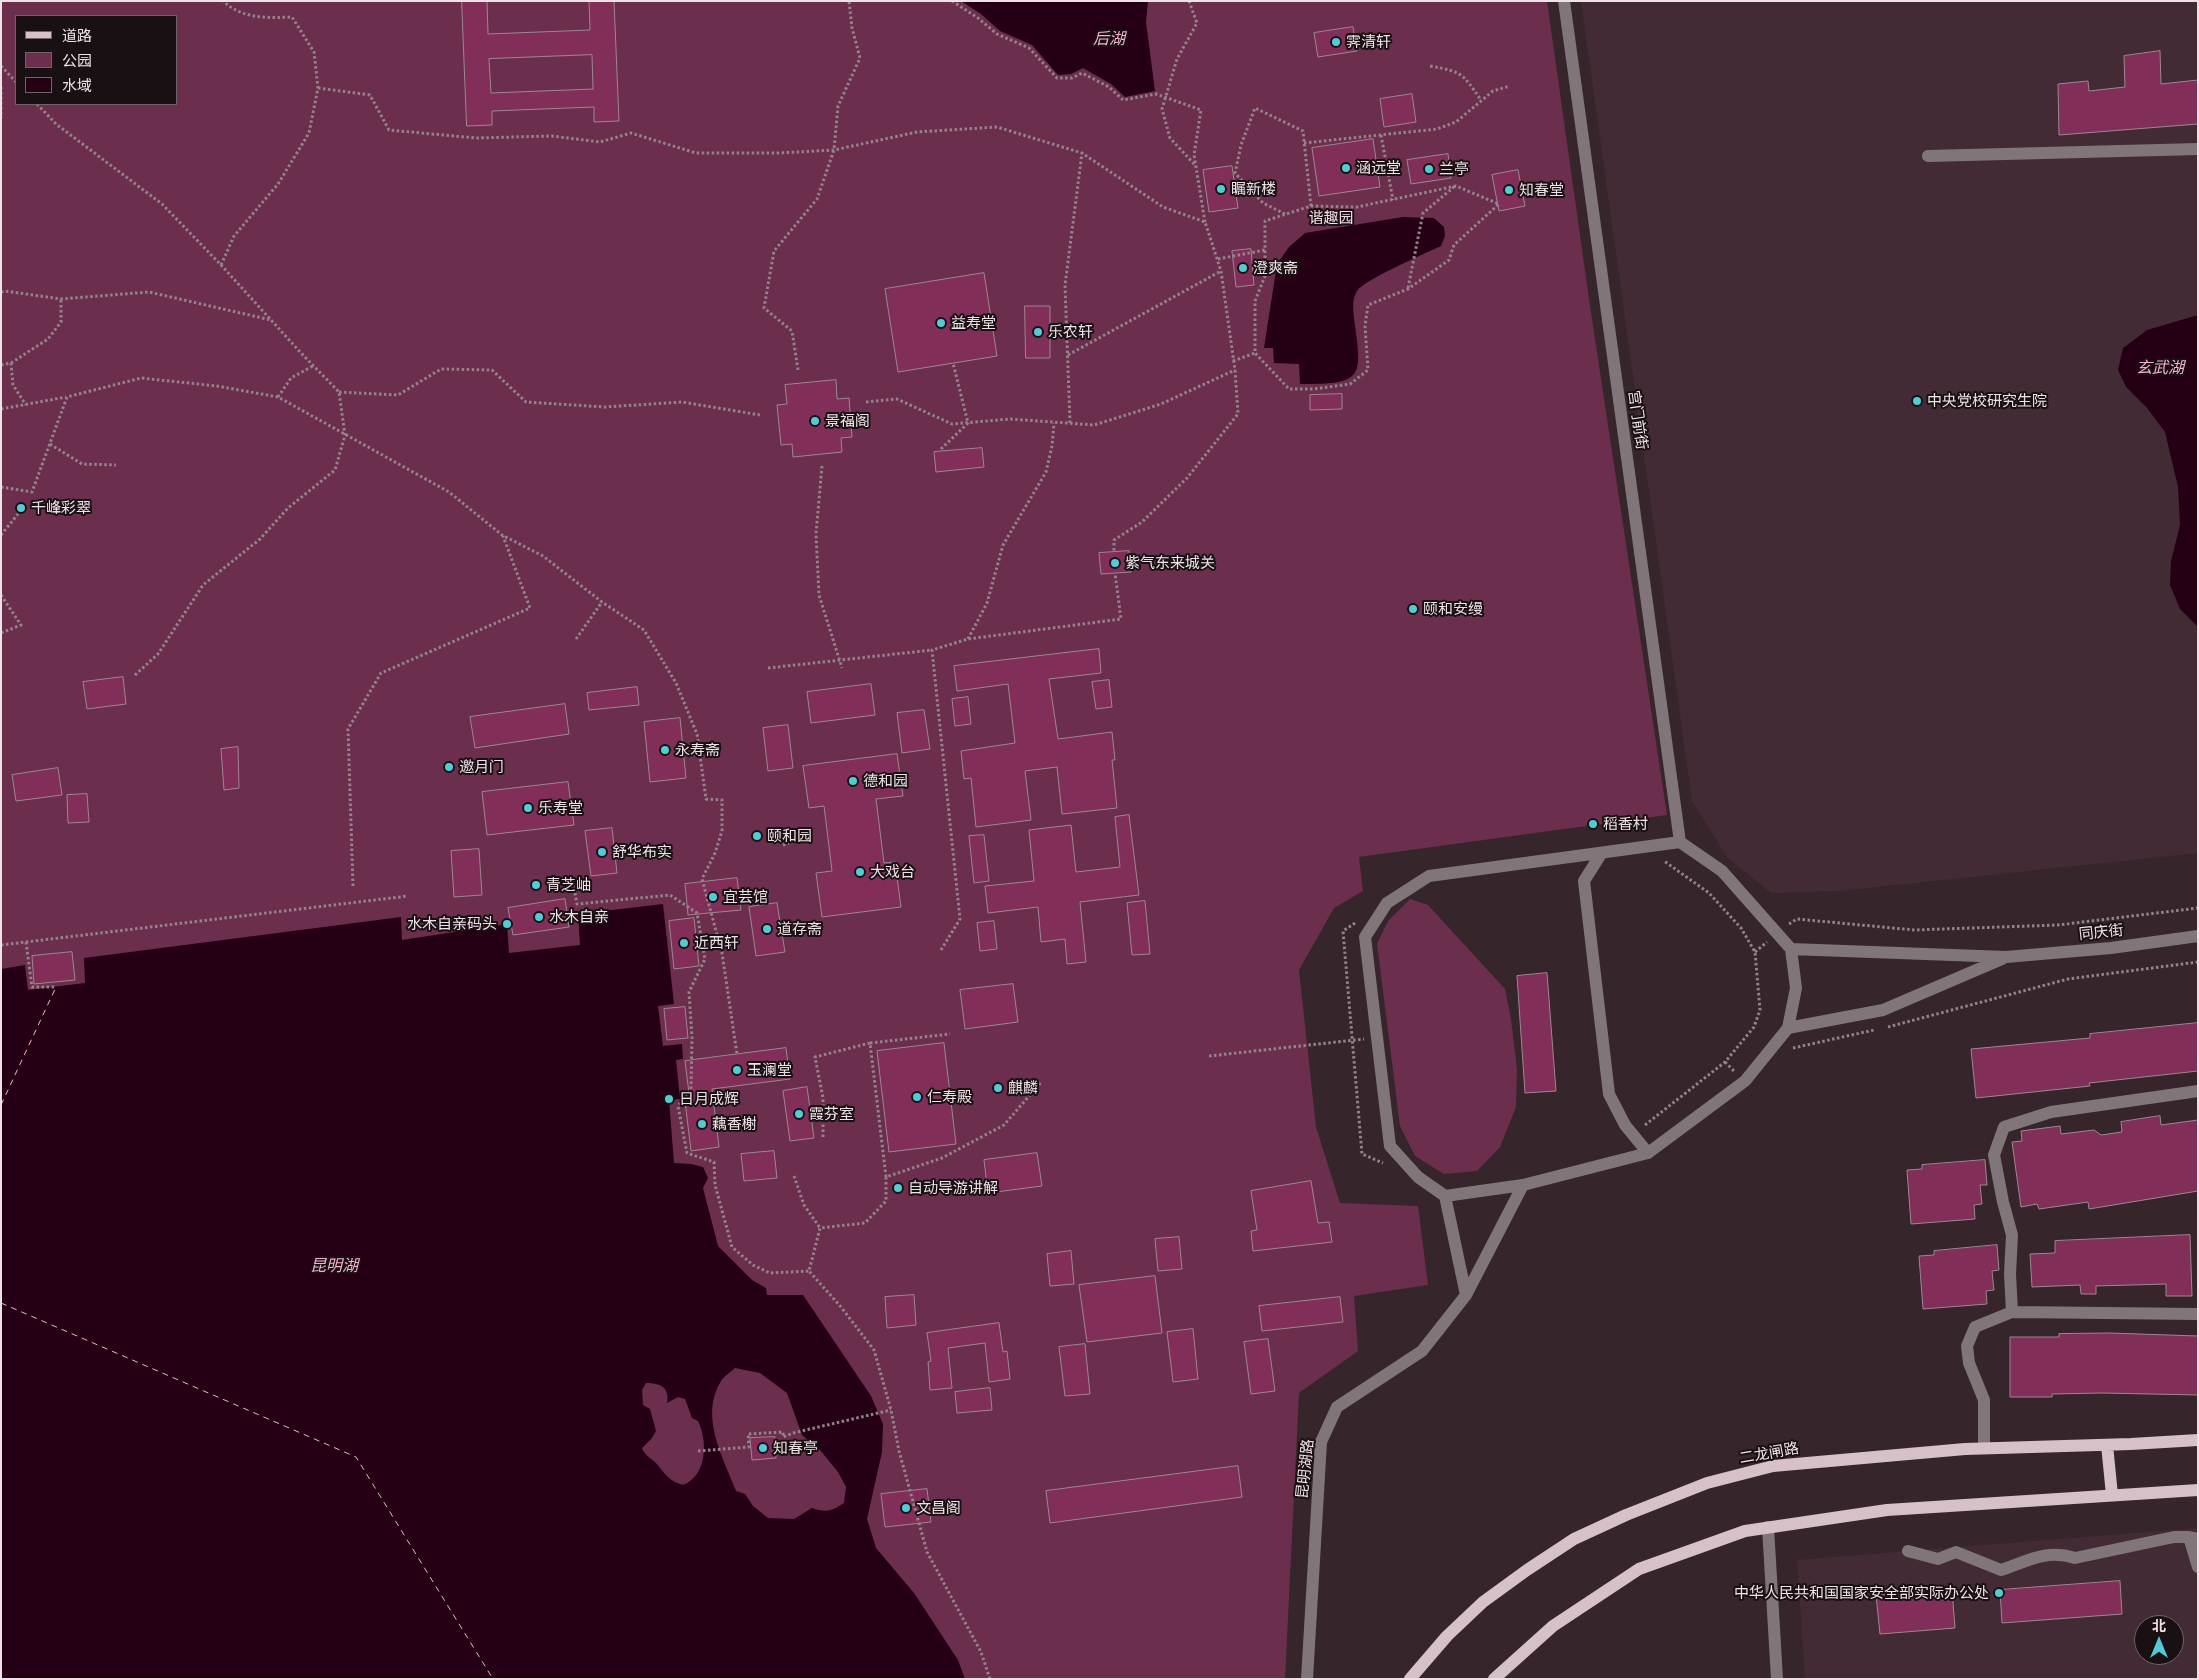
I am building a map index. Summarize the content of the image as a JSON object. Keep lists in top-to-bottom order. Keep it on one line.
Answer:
{"streets":{"main road":["二龙闸路"],"street":["宫门前街","同庆街","昆明湖路"]},"water":["后湖","玄武湖","昆明湖"],"parks":["谐趣园"],"places":["霁清轩","涵远堂","兰亭","瞩新楼","知春堂","澄爽斋","益寿堂","乐农轩","中央党校研究生院","景福阁","千峰彩翠","紫气东来城关","颐和安缦","永寿斋","邀月门","德和园","乐寿堂","稻香村","颐和园","舒华布实","大戏台","青芝岫","宜芸馆","水木自亲","水木自亲码头","道存斋","近西轩","玉澜堂","麒麟","仁寿殿","日月成辉","霞芬室","藕香榭","自动导游讲解","知春亭","文昌阁","中华人民共和国国家安全部实际办公处"],"legend":["道路","公园","水域"],"north":"top"}
